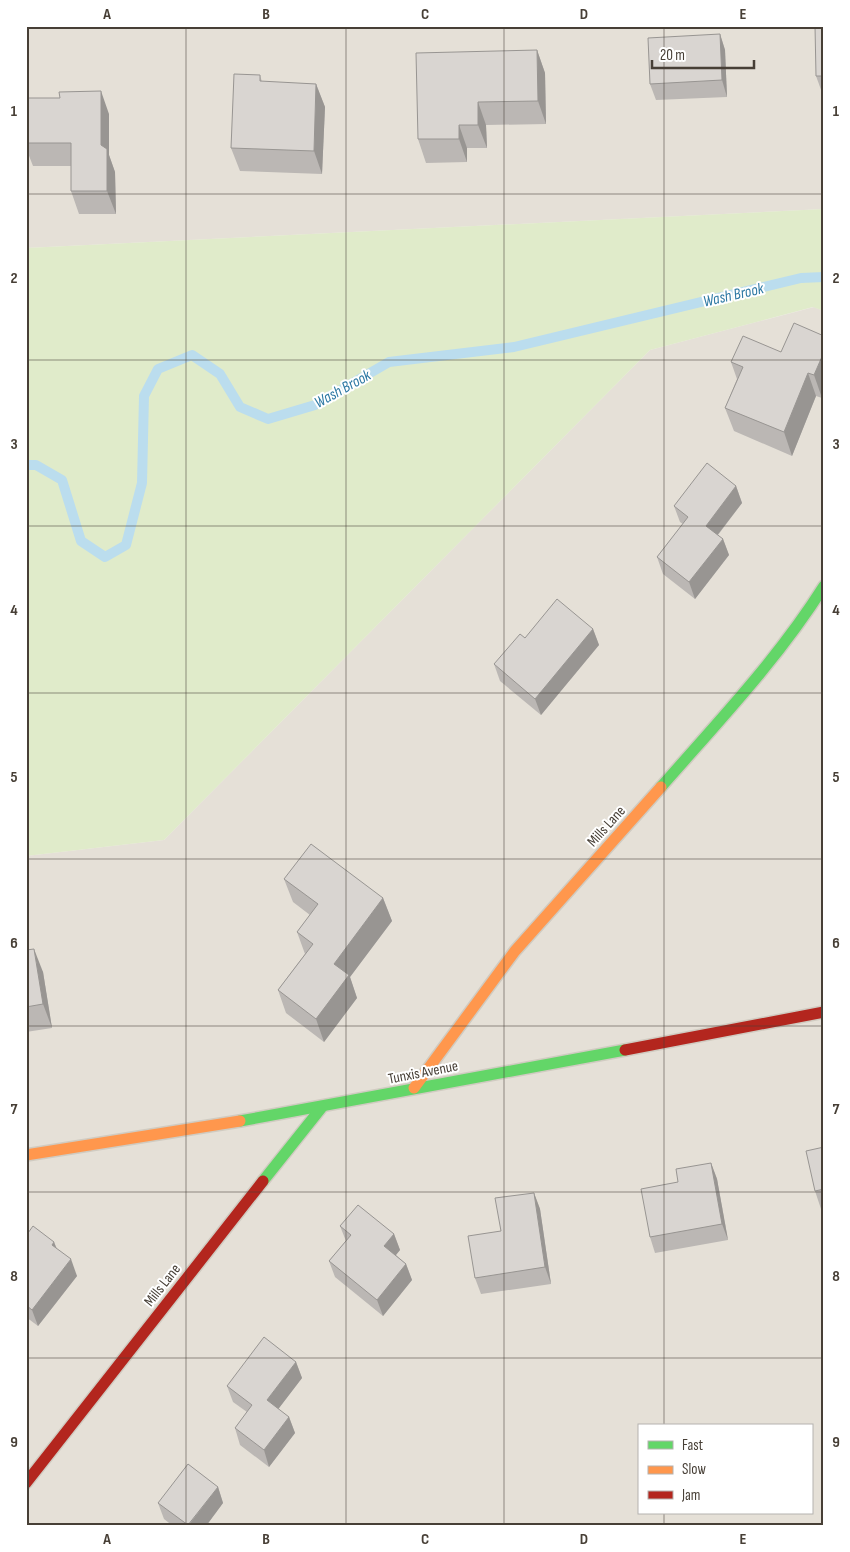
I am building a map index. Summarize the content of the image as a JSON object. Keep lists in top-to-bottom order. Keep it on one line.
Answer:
{"streets":{"street":["Mills Lane","Tunxis Avenue"]},"crossings":[["Mills Lane","Tunxis Avenue"]],"water":["Wash Brook"],"legend":["Fast","Slow","Jam"],"scale_bar":"20 m","grid":{"columns":["A","B","C","D","E"],"rows":["1","2","3","4","5","6","7","8","9"]}}
